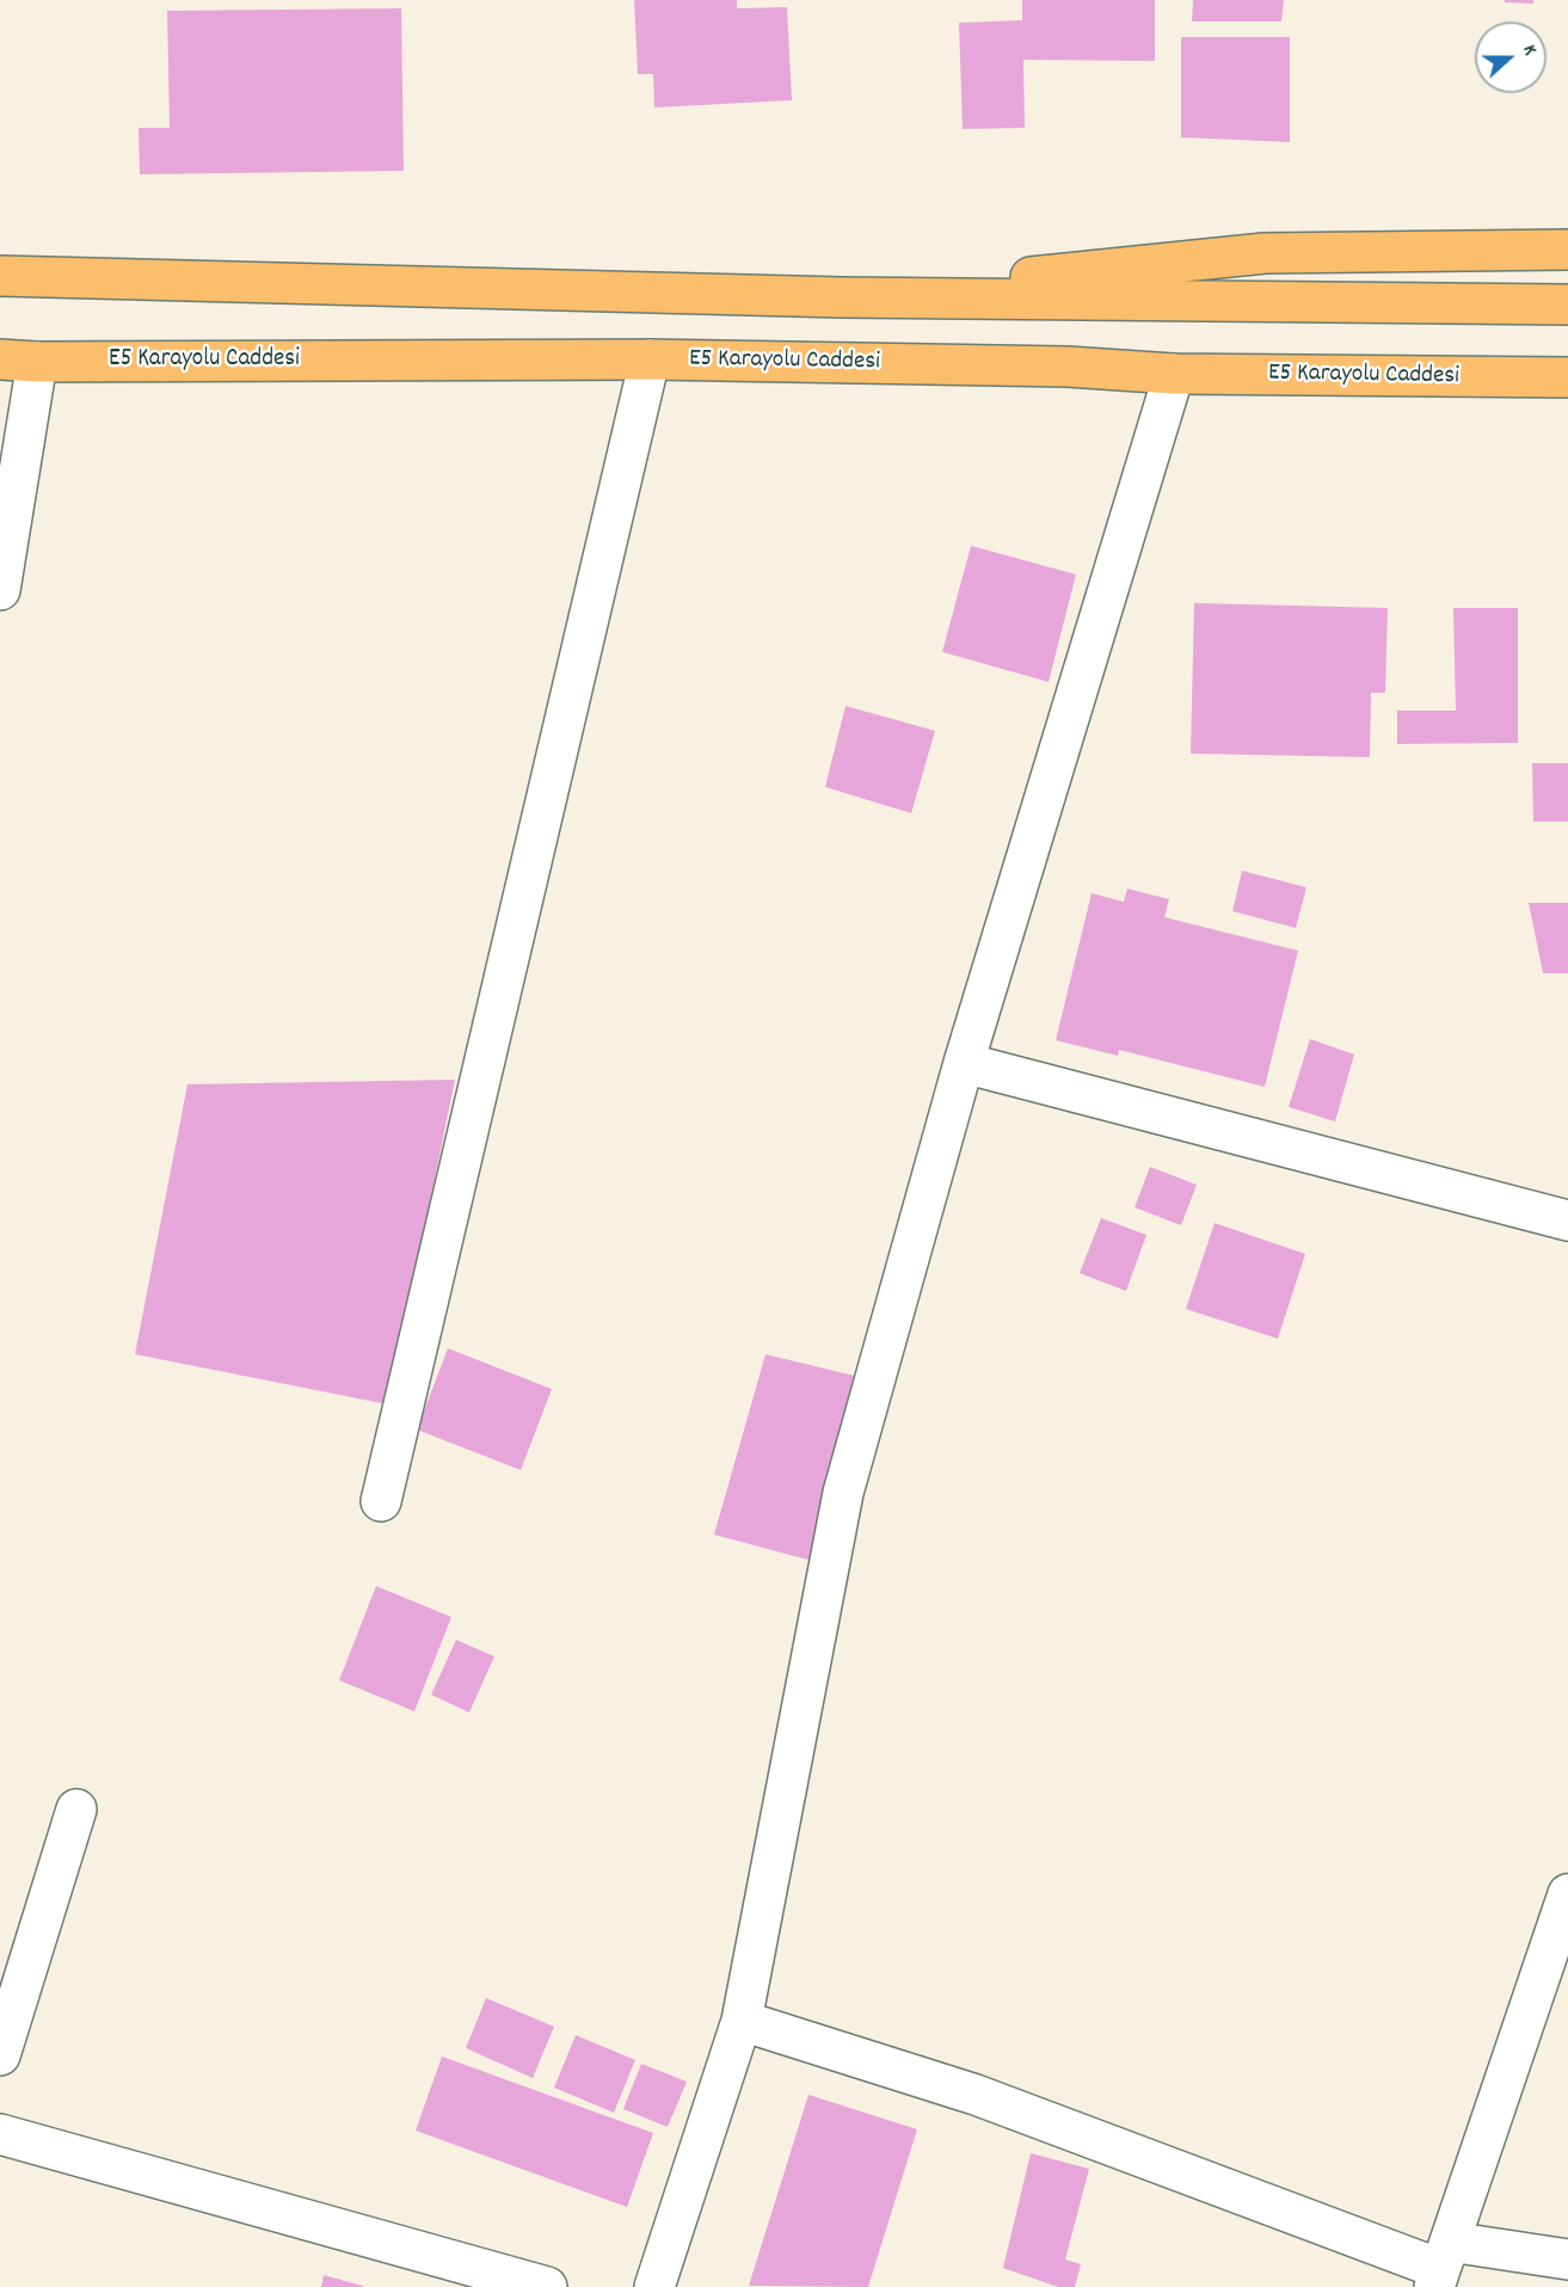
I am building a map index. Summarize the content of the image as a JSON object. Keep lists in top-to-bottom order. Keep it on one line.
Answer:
{"streets":{"highway":["E5 Karayolu Caddesi"]},"north":"right"}
